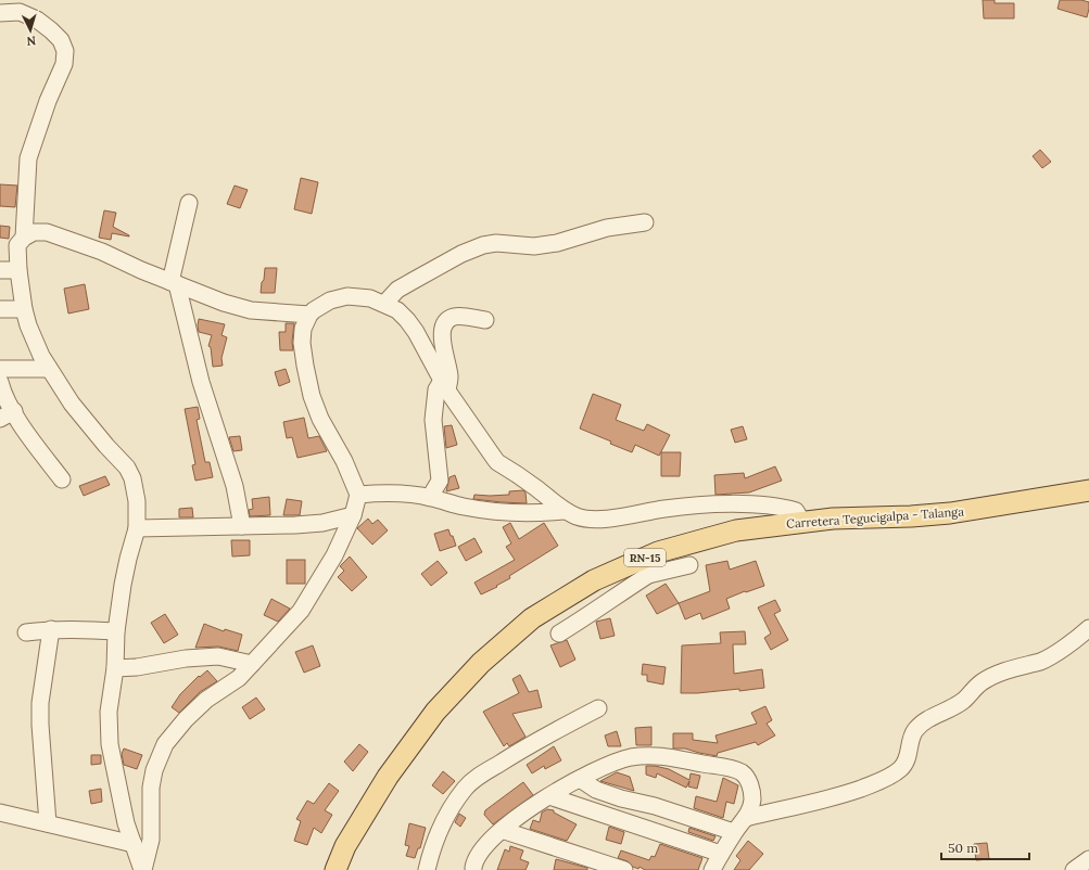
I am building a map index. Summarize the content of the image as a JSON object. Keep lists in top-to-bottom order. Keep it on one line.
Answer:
{"streets":{"main road":["Carretera Tegucigalpa - Talanga","RN-15"]},"scale_bar":"50 m","north":"bottom"}
